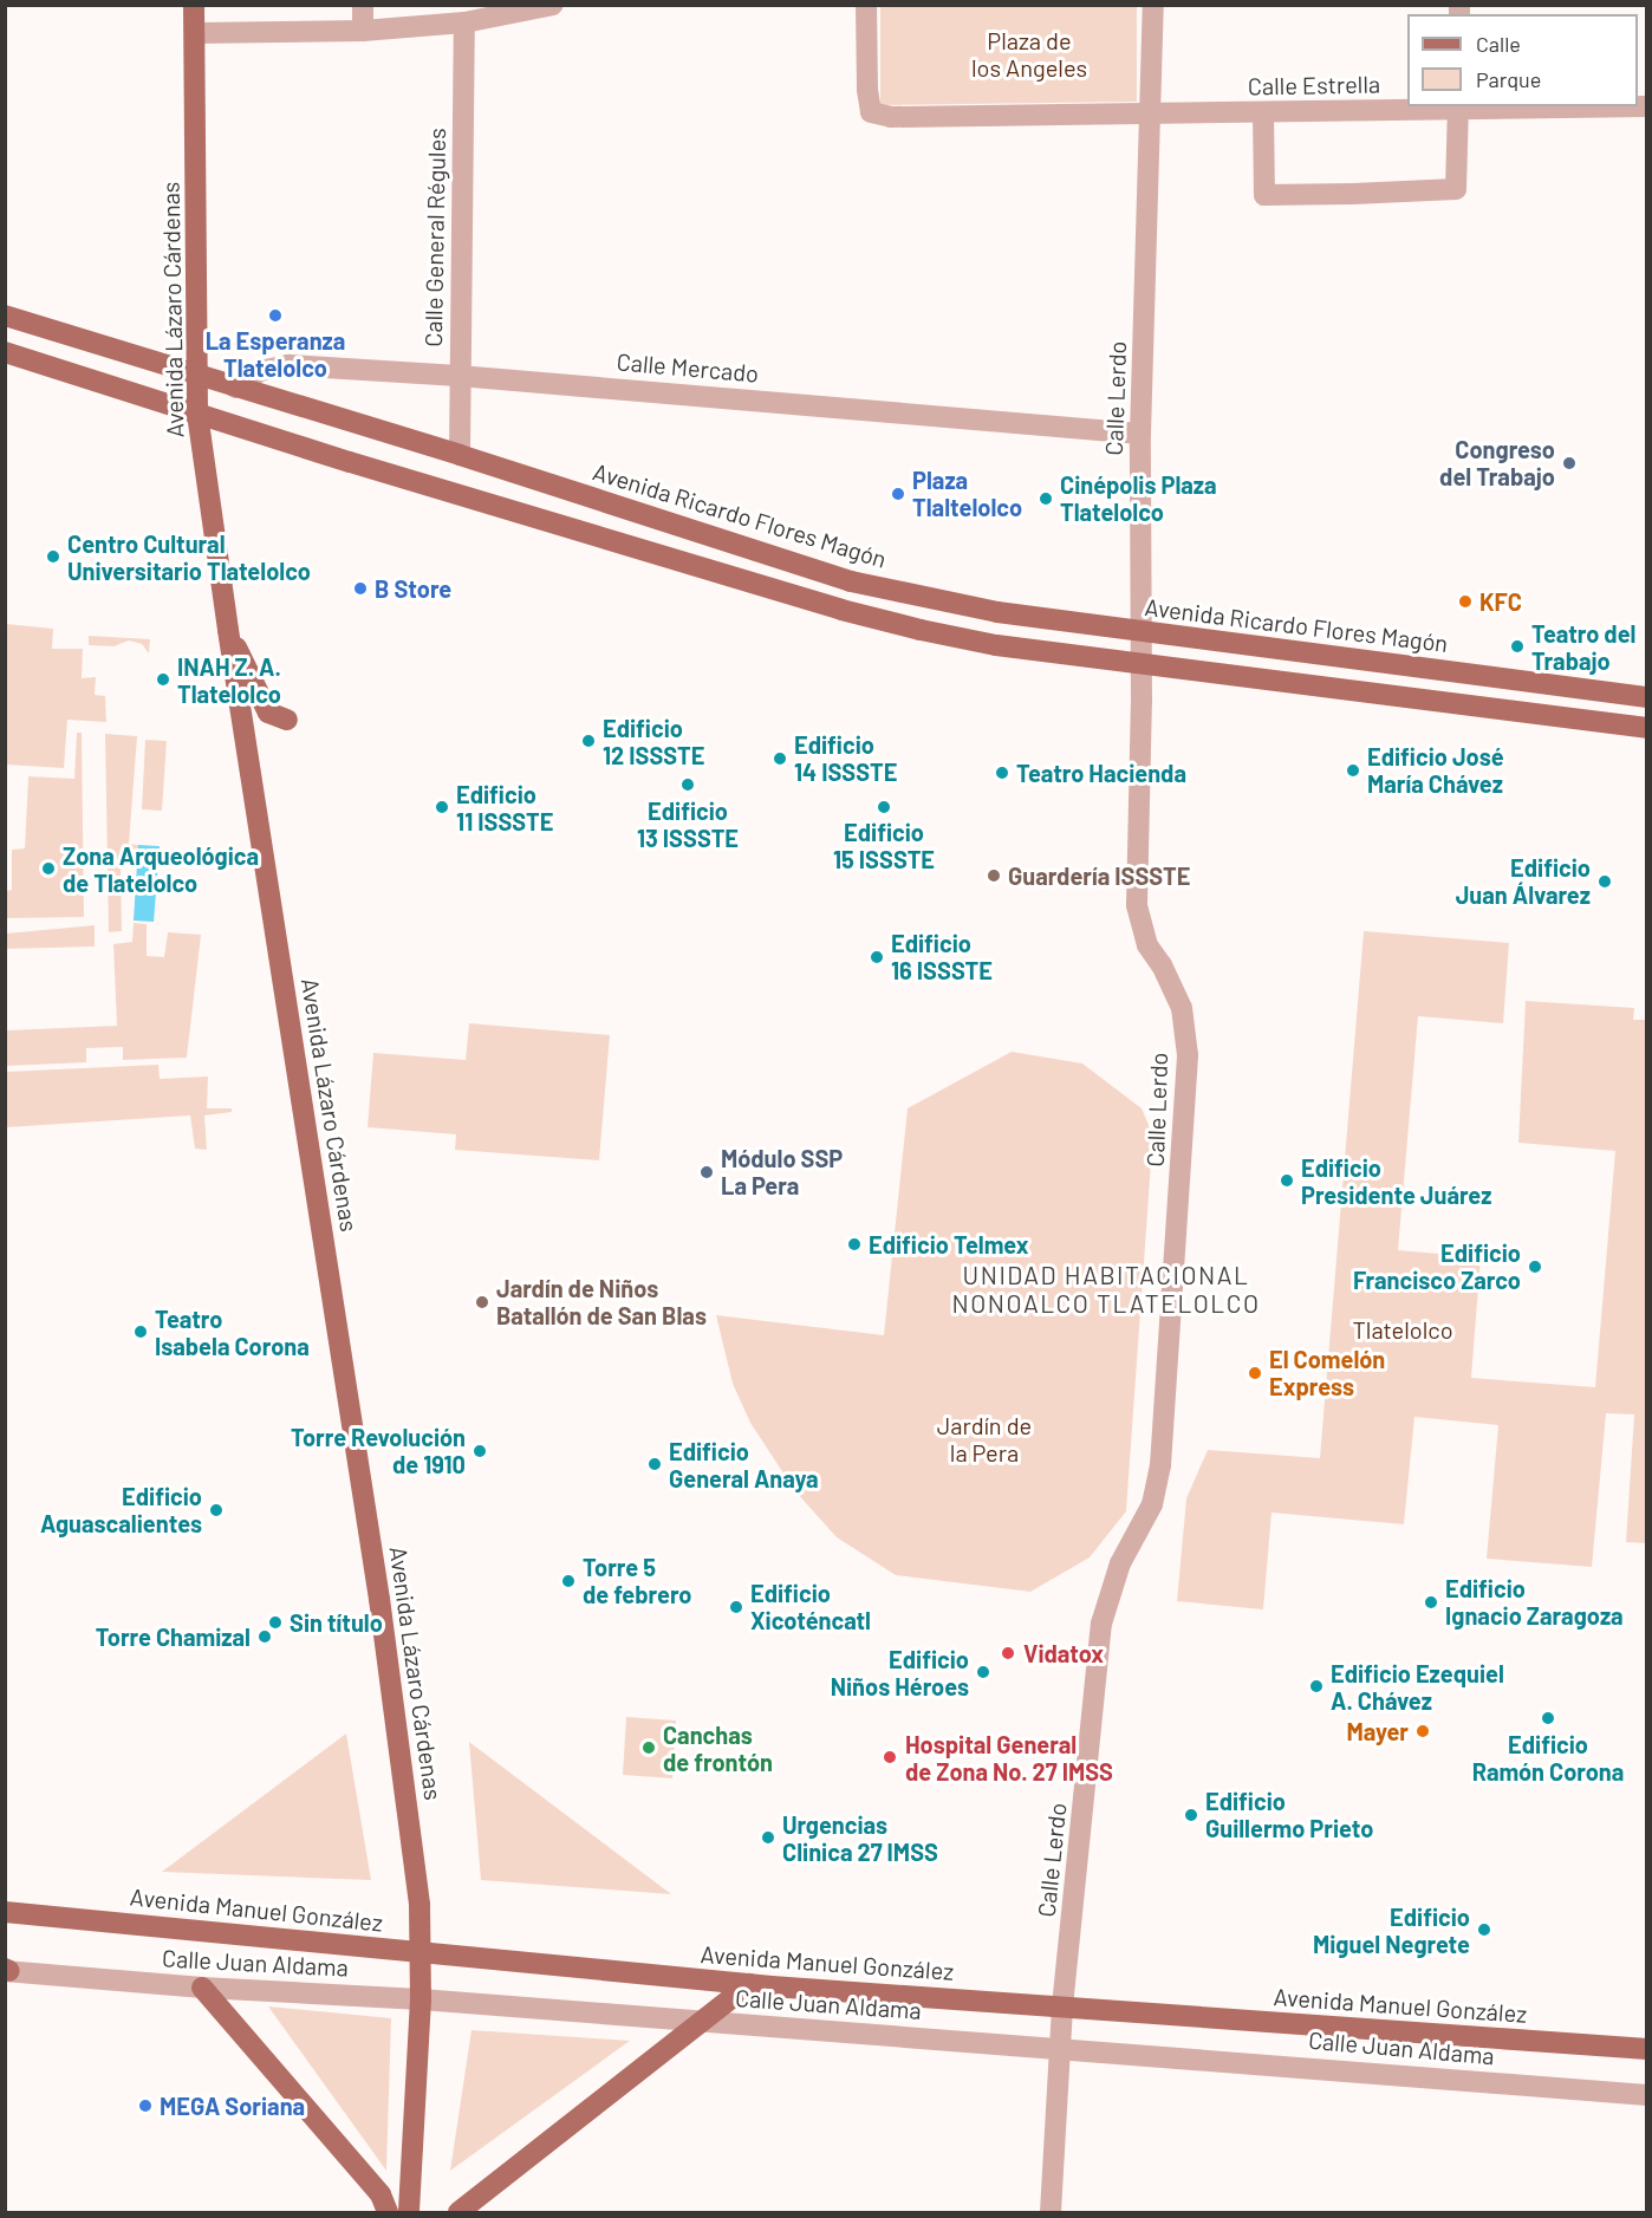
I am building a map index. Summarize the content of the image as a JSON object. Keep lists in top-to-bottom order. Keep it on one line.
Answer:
{"streets":{"main road":["Avenida Lázaro Cárdenas","Avenida Ricardo Flores Magón","Avenida Manuel González"],"street":["Calle Estrella","Calle General Régules","Calle Mercado","Calle Lerdo","Calle Juan Aldama"]},"crossings":[["Calle Estrella","Calle Lerdo"],["Calle General Régules","Calle Mercado"],["Calle General Régules","Avenida Ricardo Flores Magón"],["Avenida Lázaro Cárdenas","Avenida Ricardo Flores Magón"],["Avenida Lázaro Cárdenas","Avenida Manuel González"],["Avenida Lázaro Cárdenas","Calle Juan Aldama"],["Calle Mercado","Calle Lerdo"],["Calle Mercado","Avenida Ricardo Flores Magón"],["Calle Lerdo","Avenida Ricardo Flores Magón"],["Calle Lerdo","Avenida Manuel González"],["Calle Lerdo","Calle Juan Aldama"]],"districts":["UNIDAD HABITACIONAL NONOALCO TLATELOLCO"],"parks":["Plaza de los Angeles","Tlatelolco","Jardín de la Pera"],"places":["La Esperanza Tlatelolco","Congreso del Trabajo","Plaza Tlaltelolco","Cinépolis Plaza Tlatelolco","Centro Cultural Universitario Tlatelolco","B Store","KFC","Teatro del Trabajo","INAH Z. A. Tlatelolco","Edificio 12 ISSSTE","Edificio 14 ISSSTE","Edificio José María Chávez","Teatro Hacienda","Edificio 13 ISSSTE","Edificio 11 ISSSTE","Edificio 15 ISSSTE","Zona Arqueológica de Tlatelolco","Guardería ISSSTE","Edificio Juan Álvarez","Edificio 16 ISSSTE","Módulo SSP La Pera","Edificio Presidente Juárez","Edificio Telmex","Edificio Francisco Zarco","Jardín de Niños Batallón de San Blas","Teatro Isabela Corona","El Comelón Express","Torre Revolución de 1910","Edificio General Anaya","Edificio Aguascalientes","Torre 5 de febrero","Edificio Ignacio Zaragoza","Edificio Xicoténcatl","Sin título","Torre Chamizal","Vidatox","Edificio Niños Héroes","Edificio Ezequiel A. Chávez","Edificio Ramón Corona","Mayer","Canchas de frontón","Hospital General de Zona No. 27 IMSS","Edificio Guillermo Prieto","Urgencias Clinica 27 IMSS","Edificio Miguel Negrete","MEGA Soriana"],"legend":["Calle","Parque"]}
